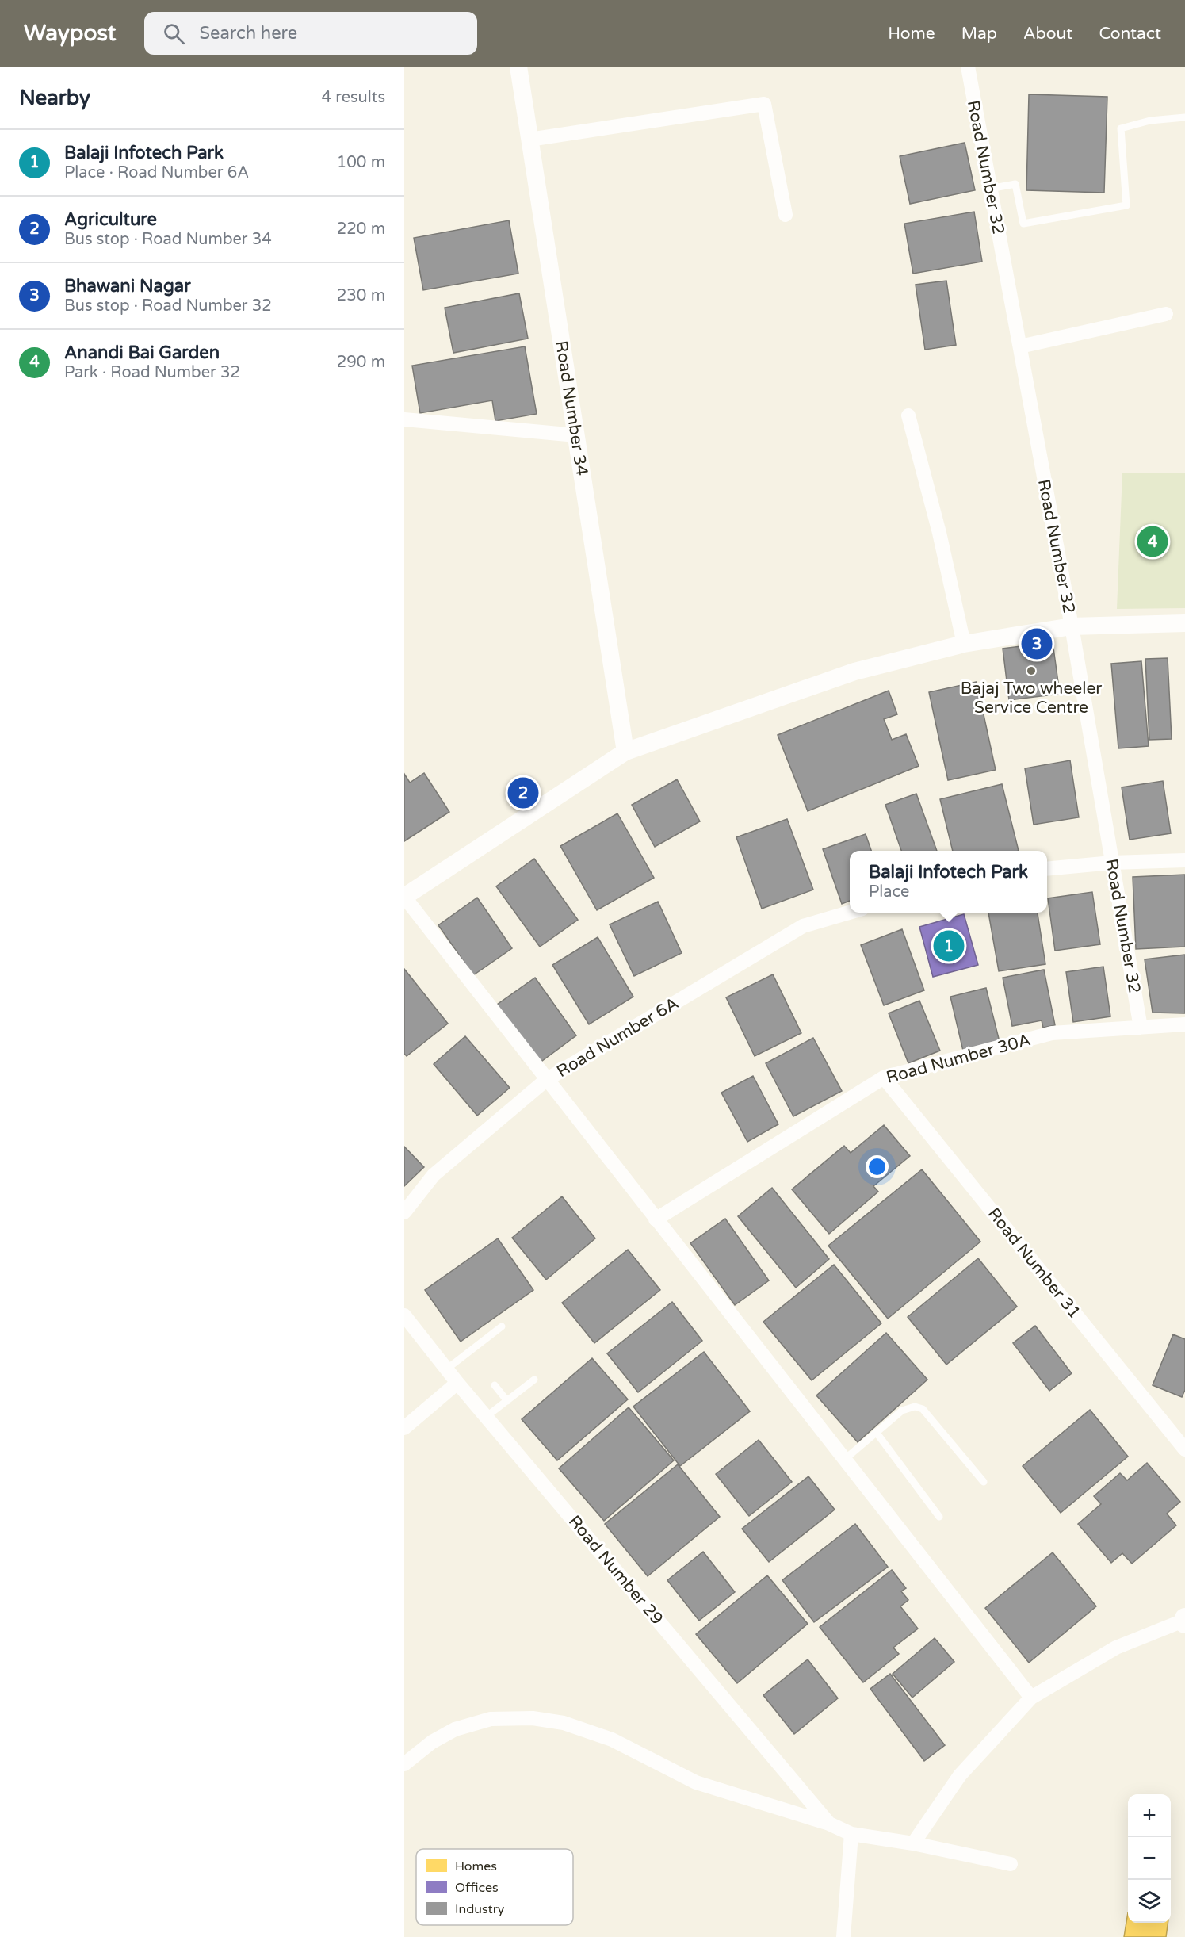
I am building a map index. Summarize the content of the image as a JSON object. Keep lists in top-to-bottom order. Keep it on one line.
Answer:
{"streets":{"street":["Road Number 32","Road Number 34","Road Number 6A","Road Number 30A","Road Number 31","Road Number 29"]},"crossings":[["Road Number 32","Road Number 30A"],["Road Number 30A","Road Number 31"]],"places":["Bajaj Two wheeler Service Centre"],"legend":["Homes","Offices","Industry"],"page":{"header":"Waypost","search":"Search here","nav":["Home","Map","About","Contact"],"heading":["Nearby","4 results"],"list":[{"mark":"1","name":"Balaji Infotech Park","note":"Place · Road Number 6A","value":"100 m"},{"mark":"2","name":"Agriculture","note":"Bus stop · Road Number 34","value":"220 m"},{"mark":"3","name":"Bhawani Nagar","note":"Bus stop · Road Number 32","value":"230 m"},{"mark":"4","name":"Anandi Bai Garden","note":"Park · Road Number 32","value":"290 m"}],"pins":["4","3","2","1"],"popup":["Balaji Infotech Park","Place"],"map_buttons":["+","−"]}}
